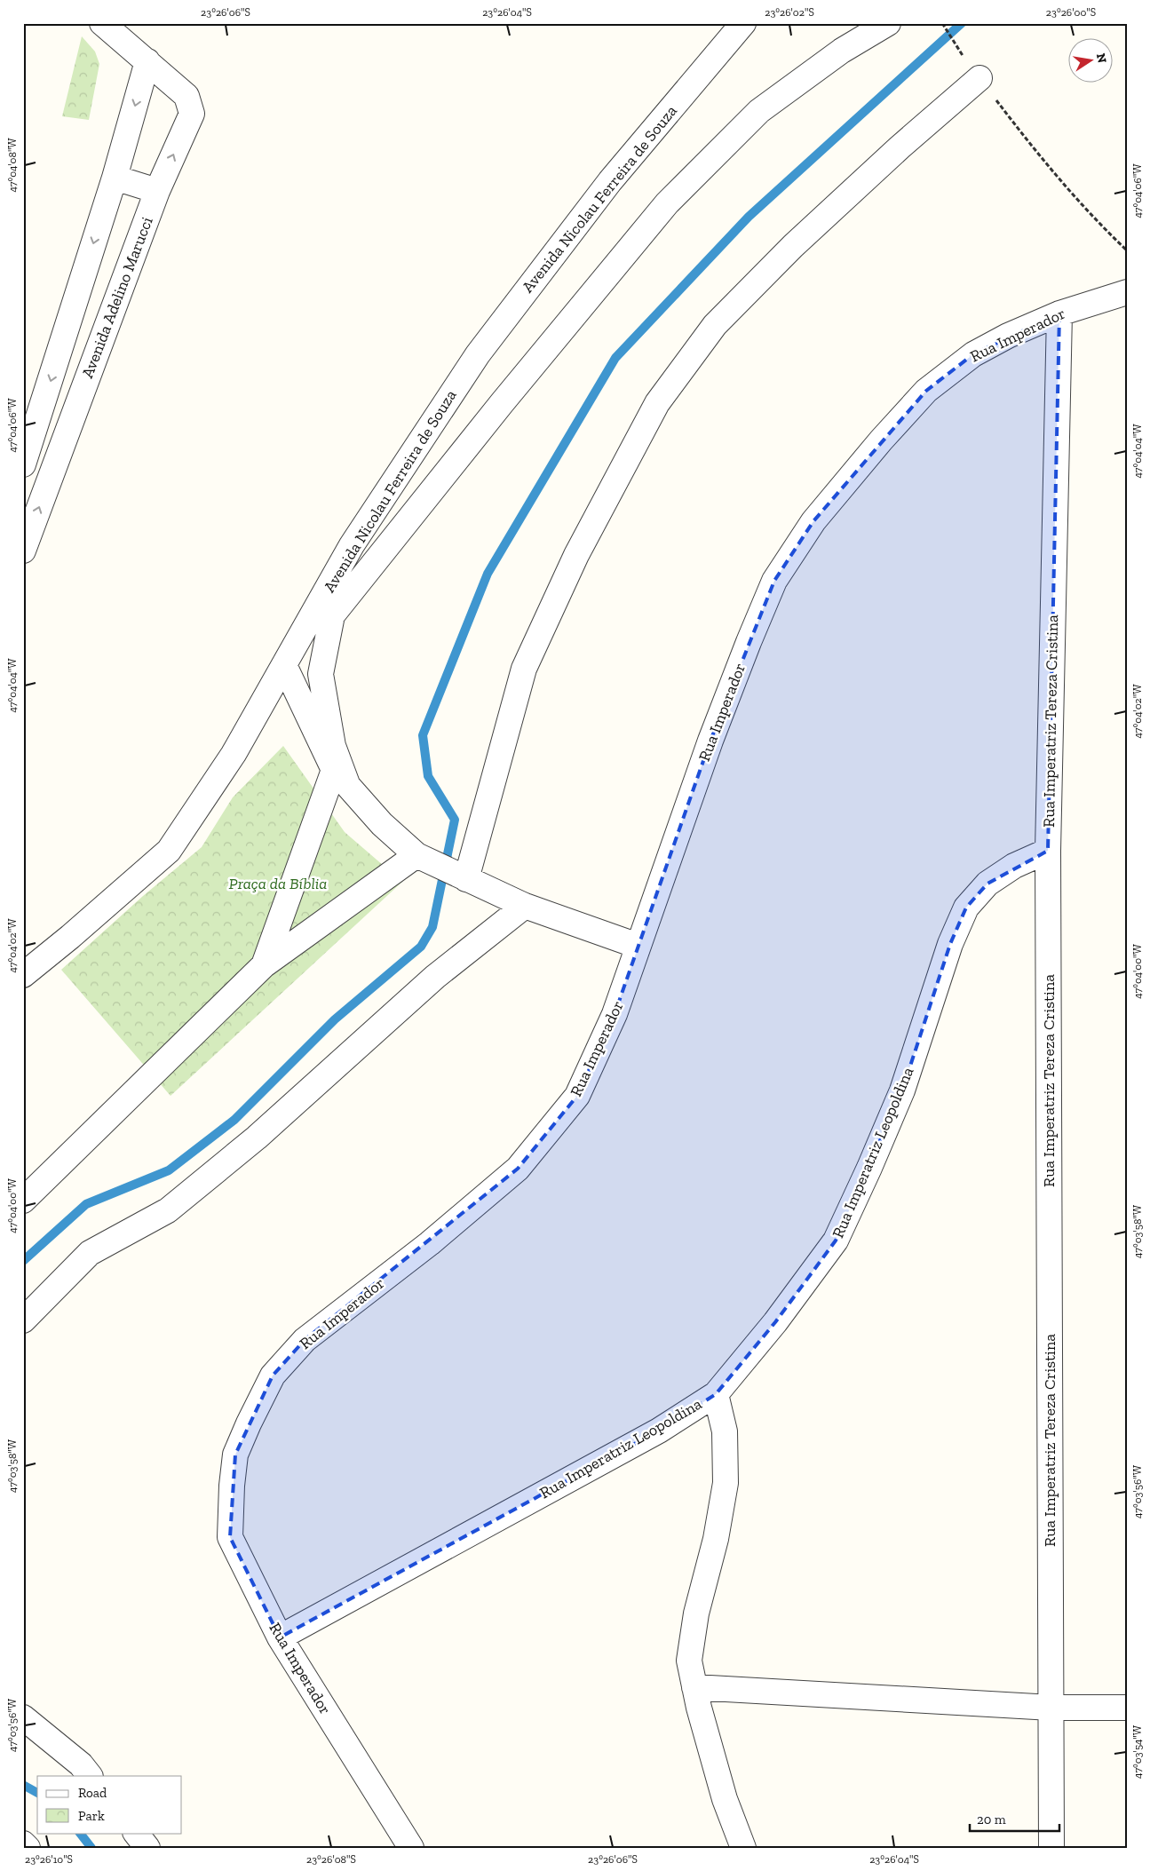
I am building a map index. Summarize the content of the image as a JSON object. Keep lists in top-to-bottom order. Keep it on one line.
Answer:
{"streets":{"street":["Avenida Nicolau Ferreira de Souza","Avenida Adelino Marucci","Rua Imperador","Rua Imperatriz Tereza Cristina","Rua Imperatriz Leopoldina"]},"crossings":[["Rua Imperador","Rua Imperatriz Tereza Cristina"],["Rua Imperador","Rua Imperatriz Leopoldina"],["Rua Imperatriz Tereza Cristina","Rua Imperatriz Leopoldina"]],"parks":["Praça da Bíblia"],"legend":["Road","Park"],"scale_bar":"20 m","north":"right","coordinates":["23°26'06\"S","23°26'04\"S","23°26'02\"S","23°26'00\"S","47°04'08\"W","47°04'06\"W","47°04'04\"W","47°04'02\"W","47°04'00\"W","47°03'58\"W","47°03'56\"W","47°03'54\"W","23°26'10\"S","23°26'08\"S"]}
